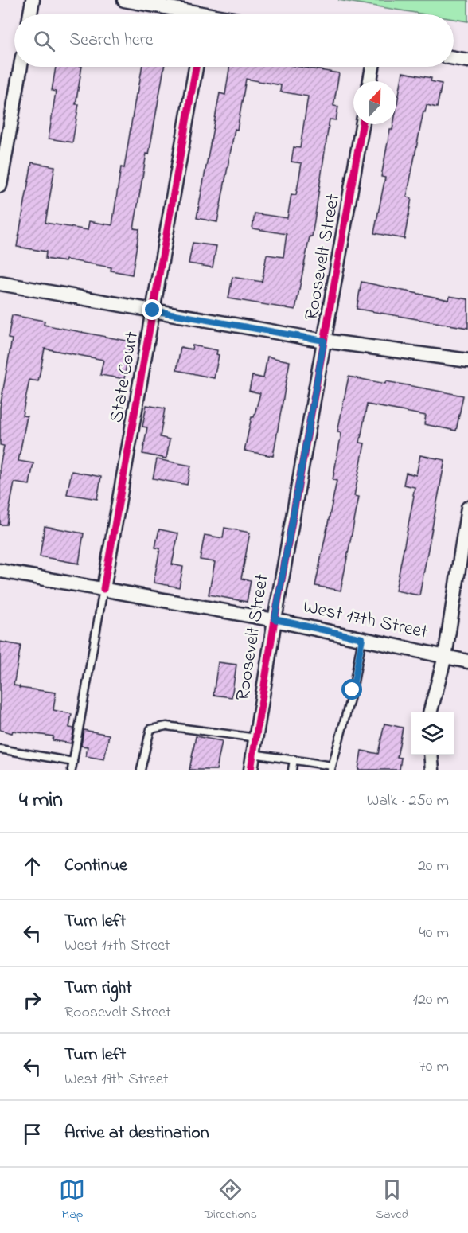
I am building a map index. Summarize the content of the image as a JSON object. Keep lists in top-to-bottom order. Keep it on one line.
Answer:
{"streets":{"street":["Roosevelt Street","State Court","West 17th Street"]},"crossings":[["Roosevelt Street","West 17th Street"],["State Court","West 17th Street"]],"north":"top","page":{"search":"Search here","heading":["4 min","Walk · 250 m"],"list":[["Continue","20 m"],["Turn left","West 17th Street","40 m"],["Turn right","Roosevelt Street","120 m"],["Turn left","West 19th Street","70 m"],"Arrive at destination"],"nav":["Map","Directions","Saved"]}}
